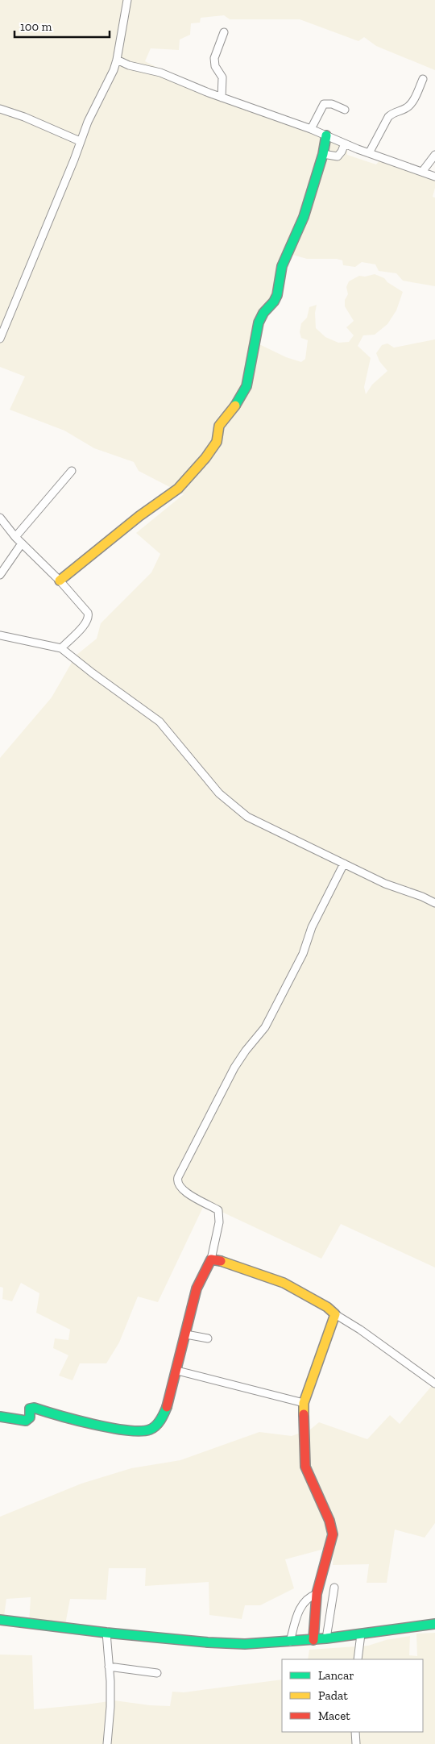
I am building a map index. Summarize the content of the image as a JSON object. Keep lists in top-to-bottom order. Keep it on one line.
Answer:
{"legend":["Lancar","Padat","Macet"],"scale_bar":"100 m"}
